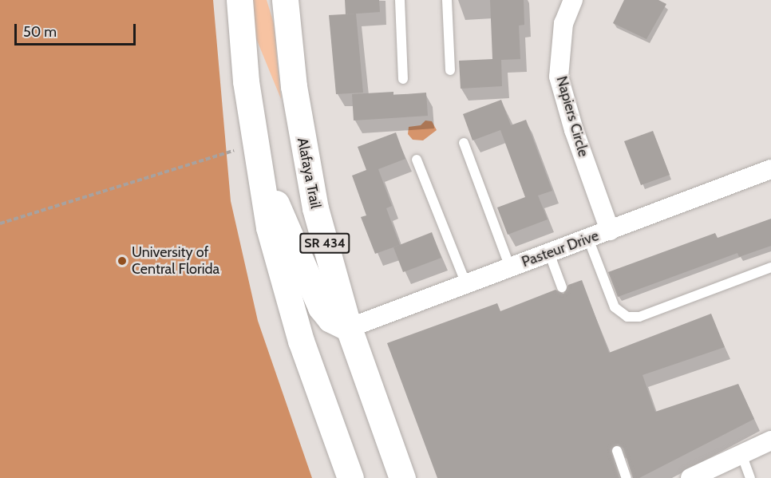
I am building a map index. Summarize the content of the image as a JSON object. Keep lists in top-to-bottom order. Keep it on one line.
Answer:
{"streets":{"main road":["Alafaya Trail","SR 434"],"street":["Napiers Circle","Pasteur Drive"]},"crossings":[["Napiers Circle","Pasteur Drive"],["Alafaya Trail","Pasteur Drive"]],"places":["University of Central Florida"],"scale_bar":"50 m"}
